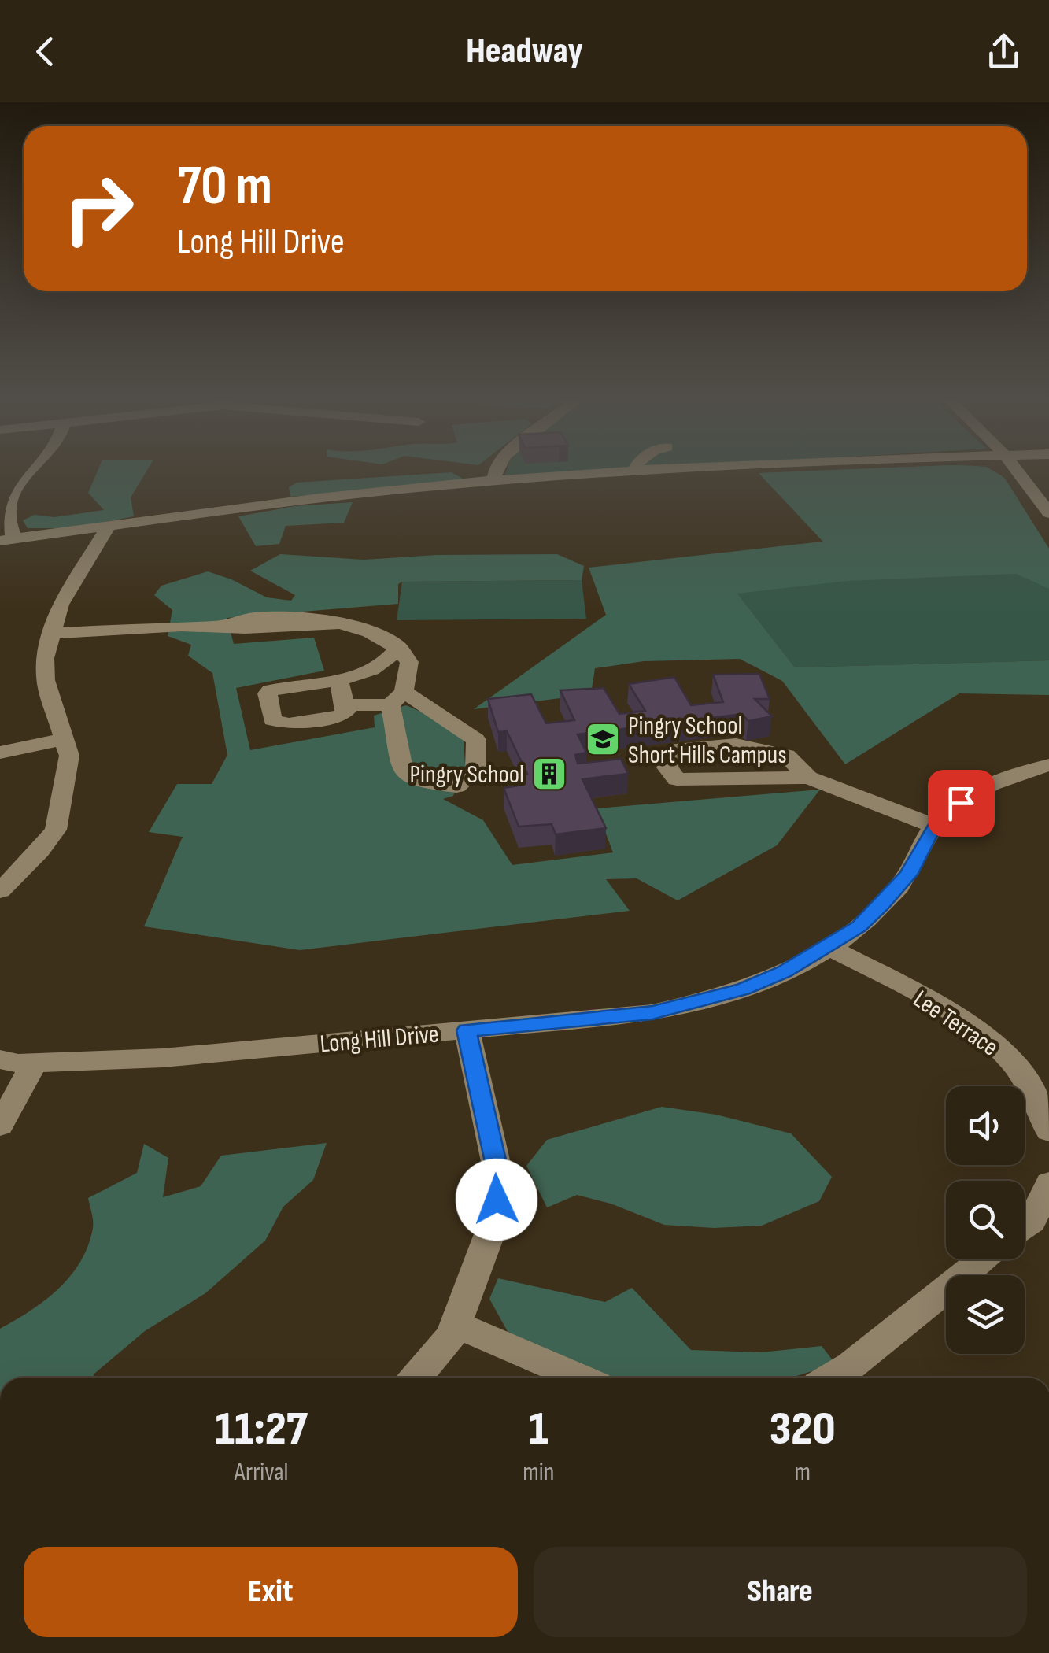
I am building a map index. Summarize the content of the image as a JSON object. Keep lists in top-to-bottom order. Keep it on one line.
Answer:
{"streets":{"street":["Lee Terrace","Long Hill Drive"]},"crossings":[["Lee Terrace","Long Hill Drive"]],"places":{"school or university":["Pingry School Short Hills Campus"],"building":["Pingry School"]},"page":{"header":"Headway","turn":["70 m","Long Hill Drive"],"eta":["11:27","Arrival","1","min","320","m"],"buttons":["Exit","Share"]}}
